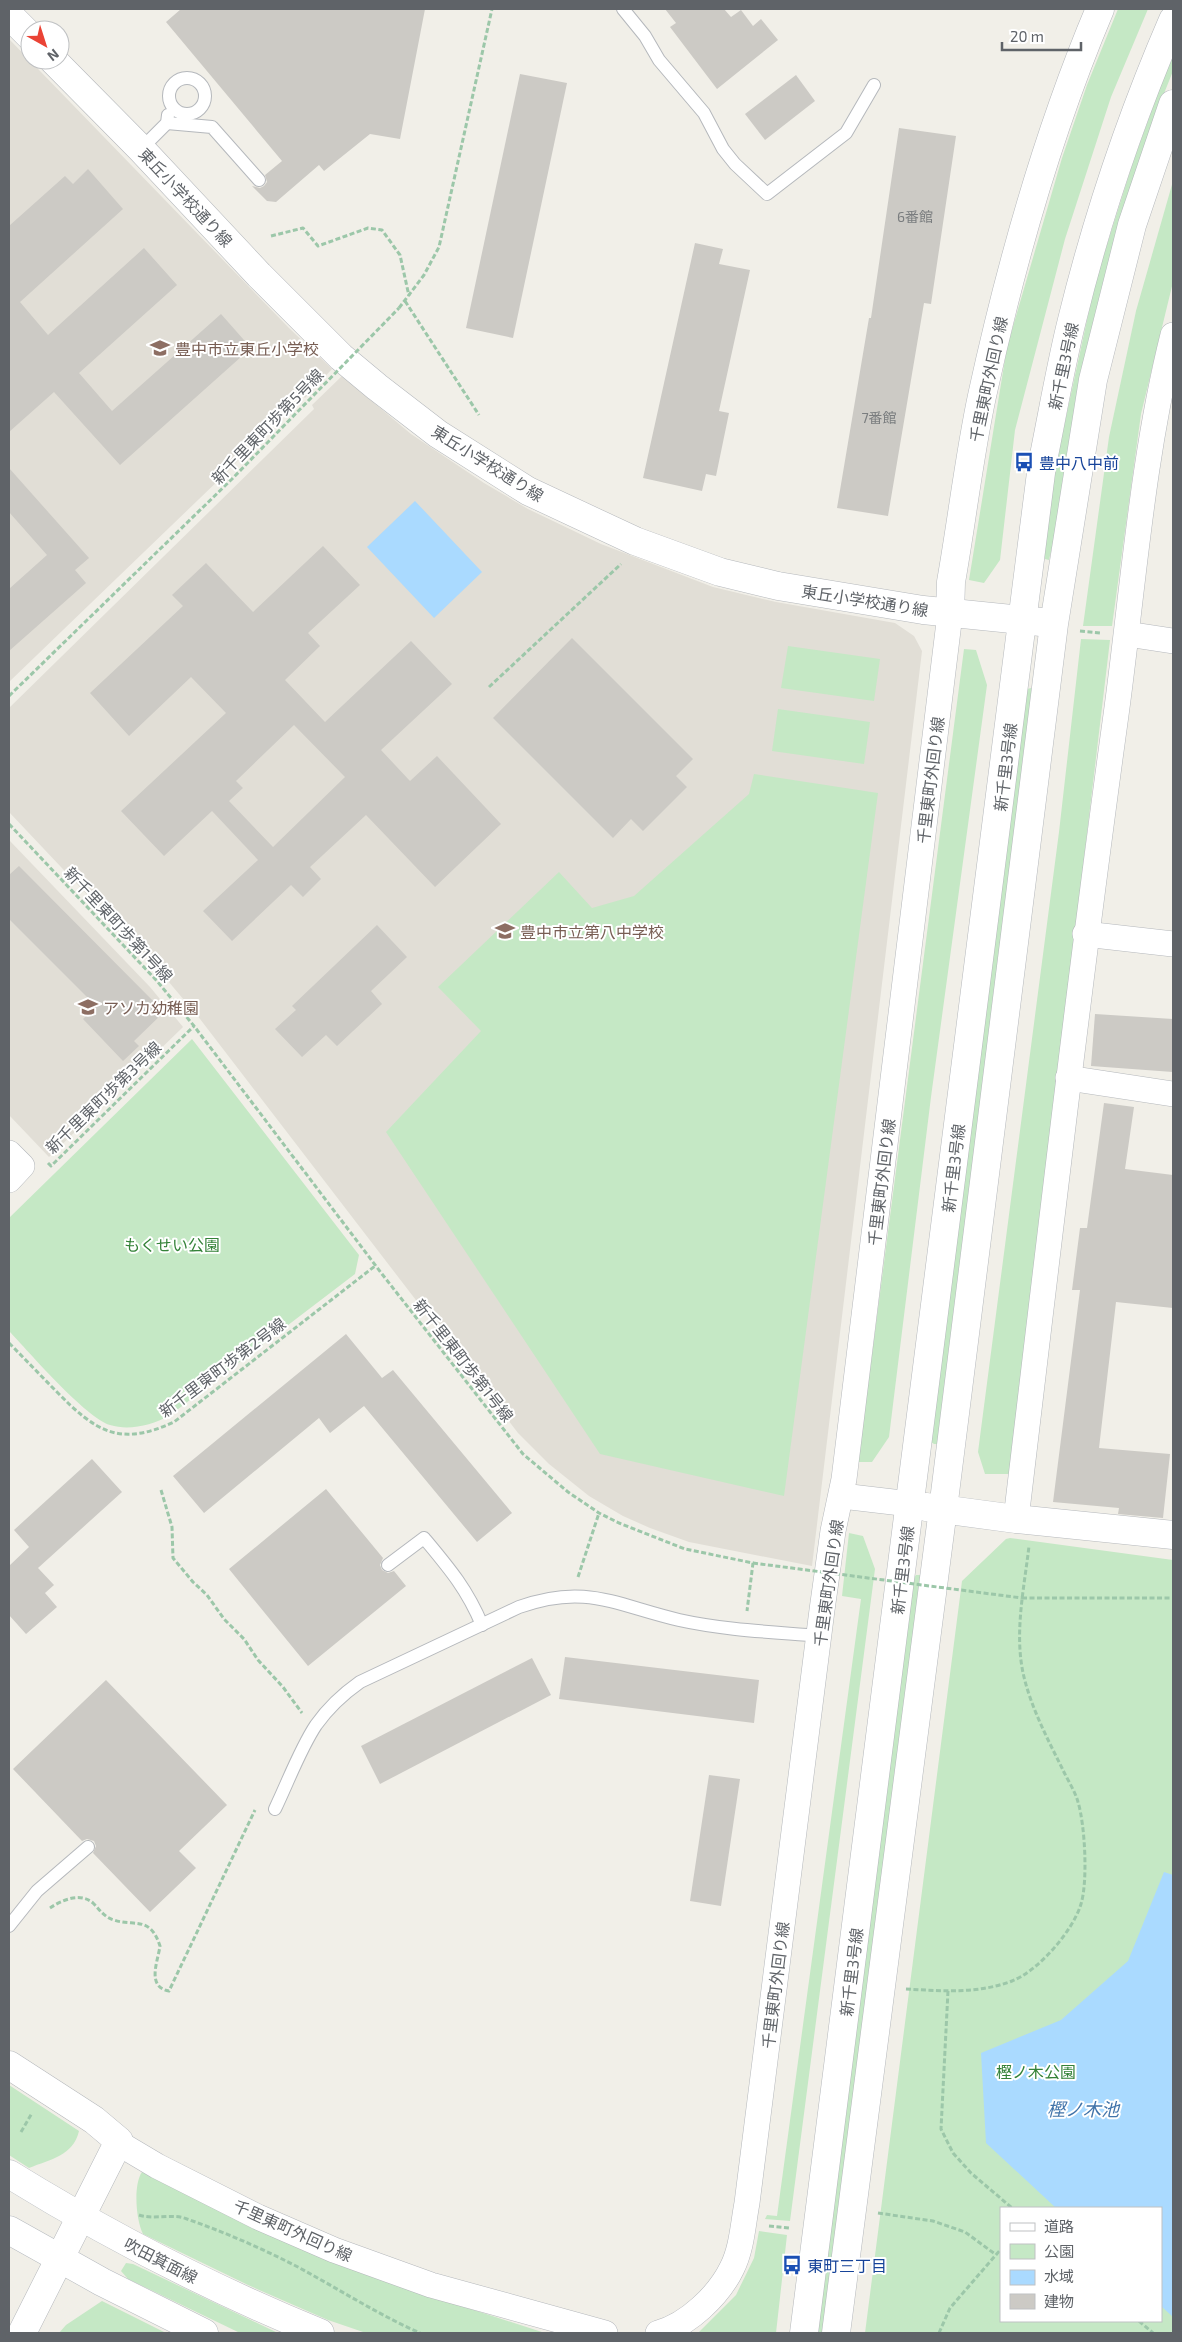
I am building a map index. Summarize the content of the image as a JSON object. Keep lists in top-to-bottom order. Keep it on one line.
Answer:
{"streets":{"street":["東丘小学校通り線","新千里3号線","千里東町外回り線","吹田箕面線"],"path":["新千里東町歩第5号線","新千里東町歩第1号線","新千里東町歩第3号線","新千里東町歩第2号線"]},"crossings":[["東丘小学校通り線","新千里3号線"],["東丘小学校通り線","千里東町外回り線"],["新千里東町歩第1号線","新千里東町歩第3号線"],["新千里東町歩第1号線","新千里東町歩第2号線"]],"water":["樫ノ木池"],"parks":["もくせい公園","樫ノ木公園"],"places":{"school or university":["豊中市立東丘小学校","豊中市立第八中学校","アソカ幼稚園"],"bus stop":["豊中八中前","東町三丁目"]},"house_numbers":["6番館","7番館"],"legend":["道路","公園","水域","建物"],"scale_bar":"20 m","north":"bottom right"}
